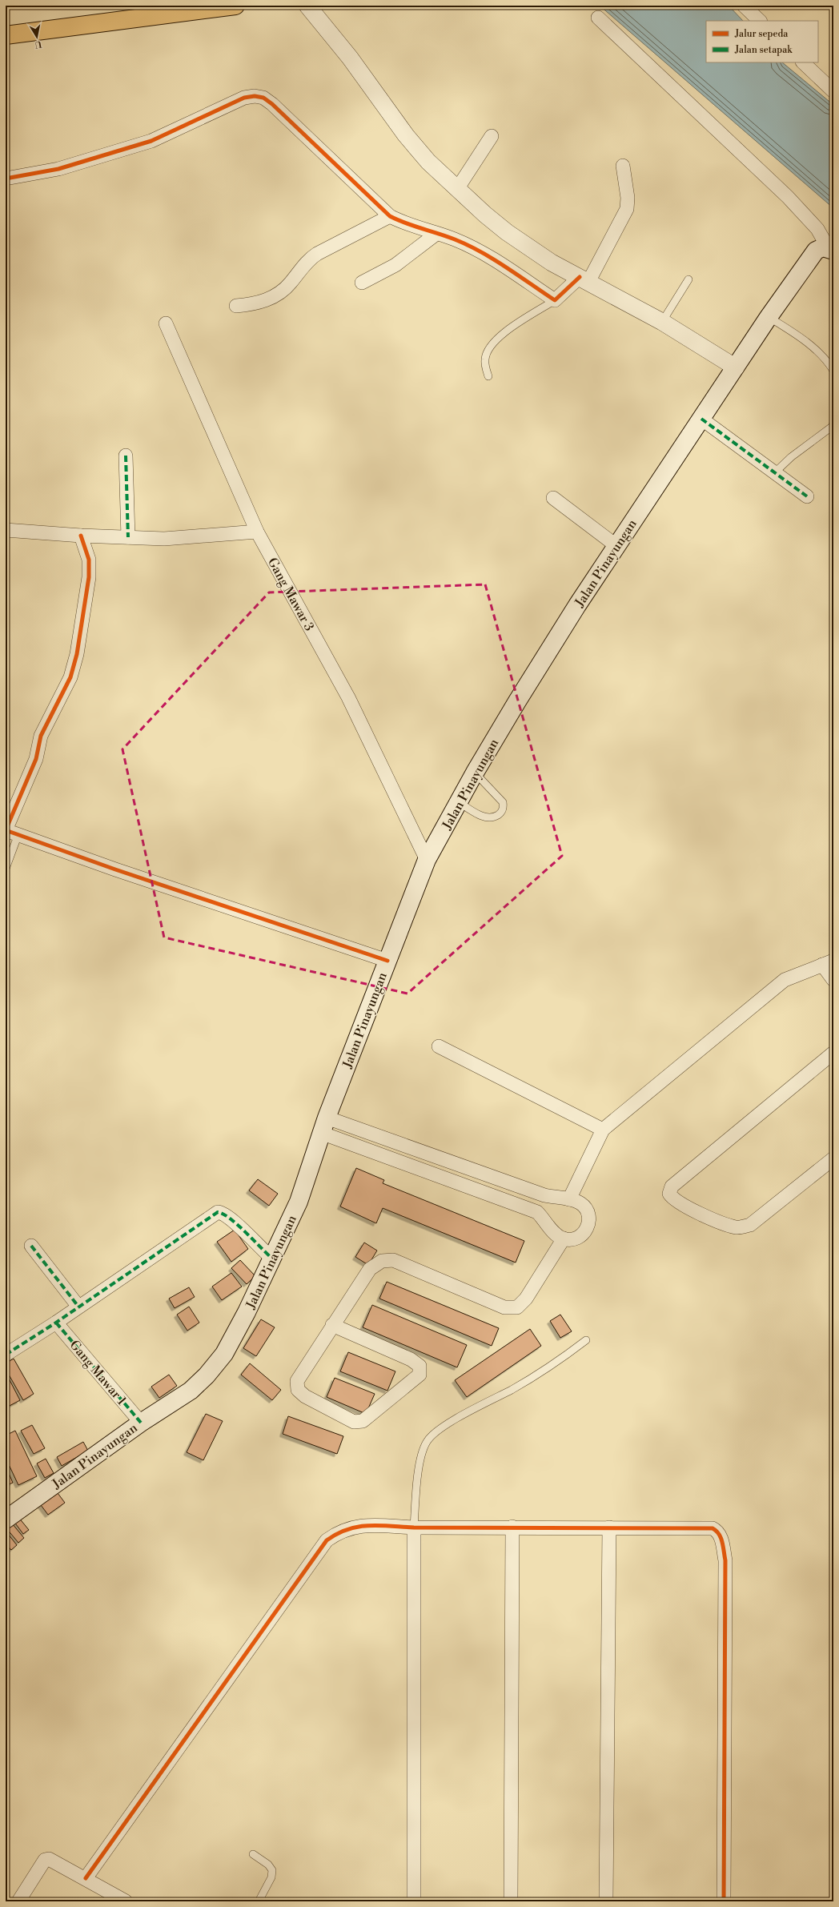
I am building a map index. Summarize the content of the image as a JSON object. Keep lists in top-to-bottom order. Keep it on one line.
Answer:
{"streets":{"main road":["Jalan Pinayungan"],"street":["Gang Mawar 3","Gang Mawar 1"]},"crossings":[["Jalan Pinayungan","Gang Mawar 3"],["Jalan Pinayungan","Gang Mawar 1"]],"legend":["Jalur sepeda","Jalan setapak"],"north":"bottom"}
